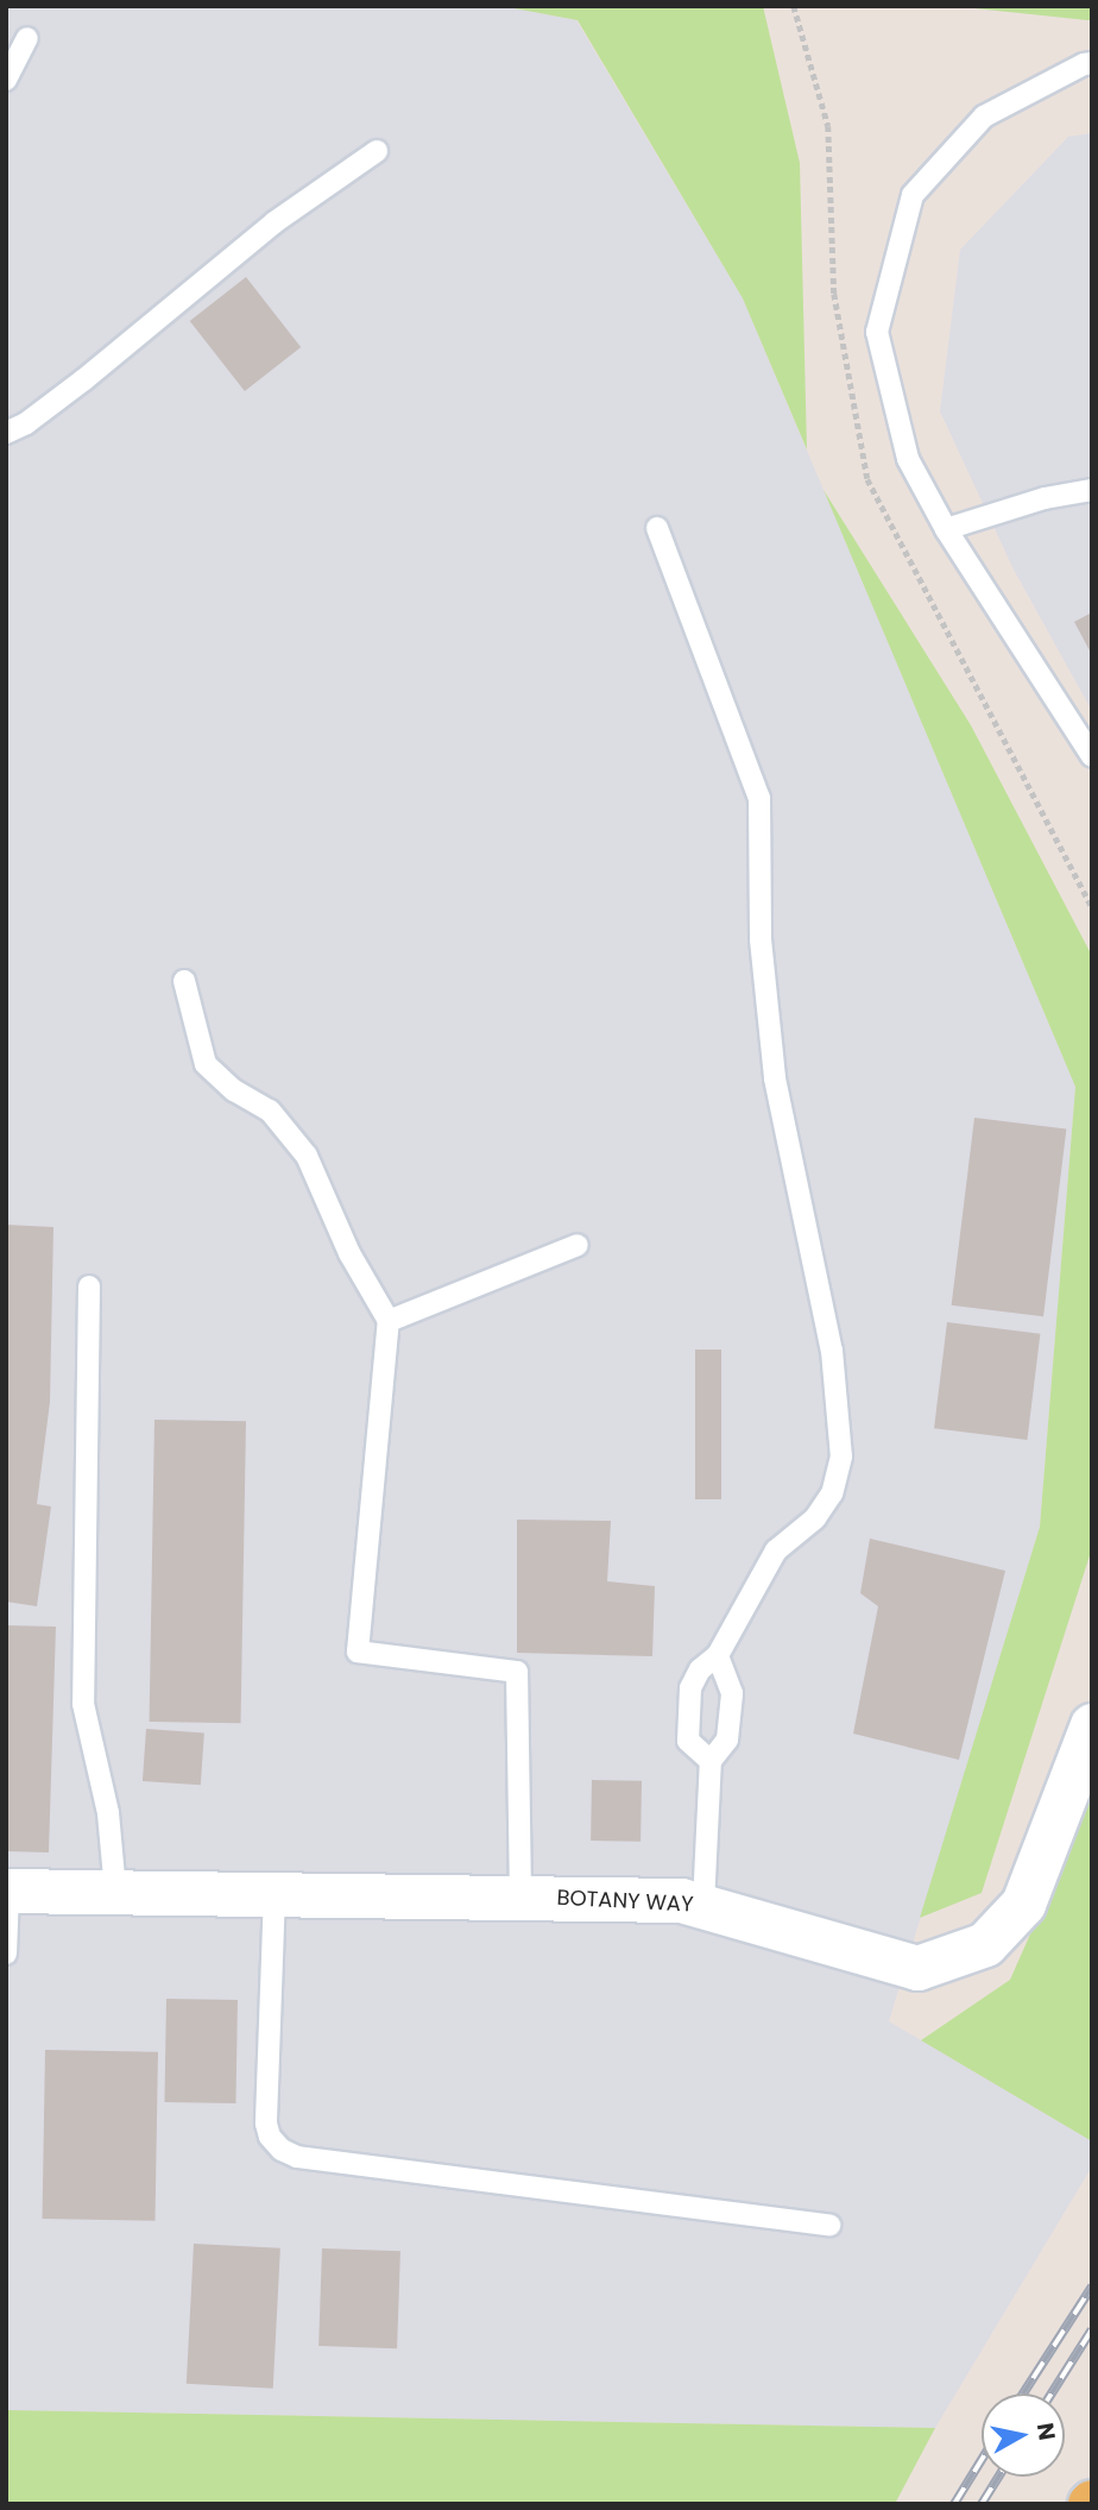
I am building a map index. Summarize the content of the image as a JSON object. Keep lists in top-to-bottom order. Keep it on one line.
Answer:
{"streets":{"street":["BOTANY WAY"]},"north":"right"}
